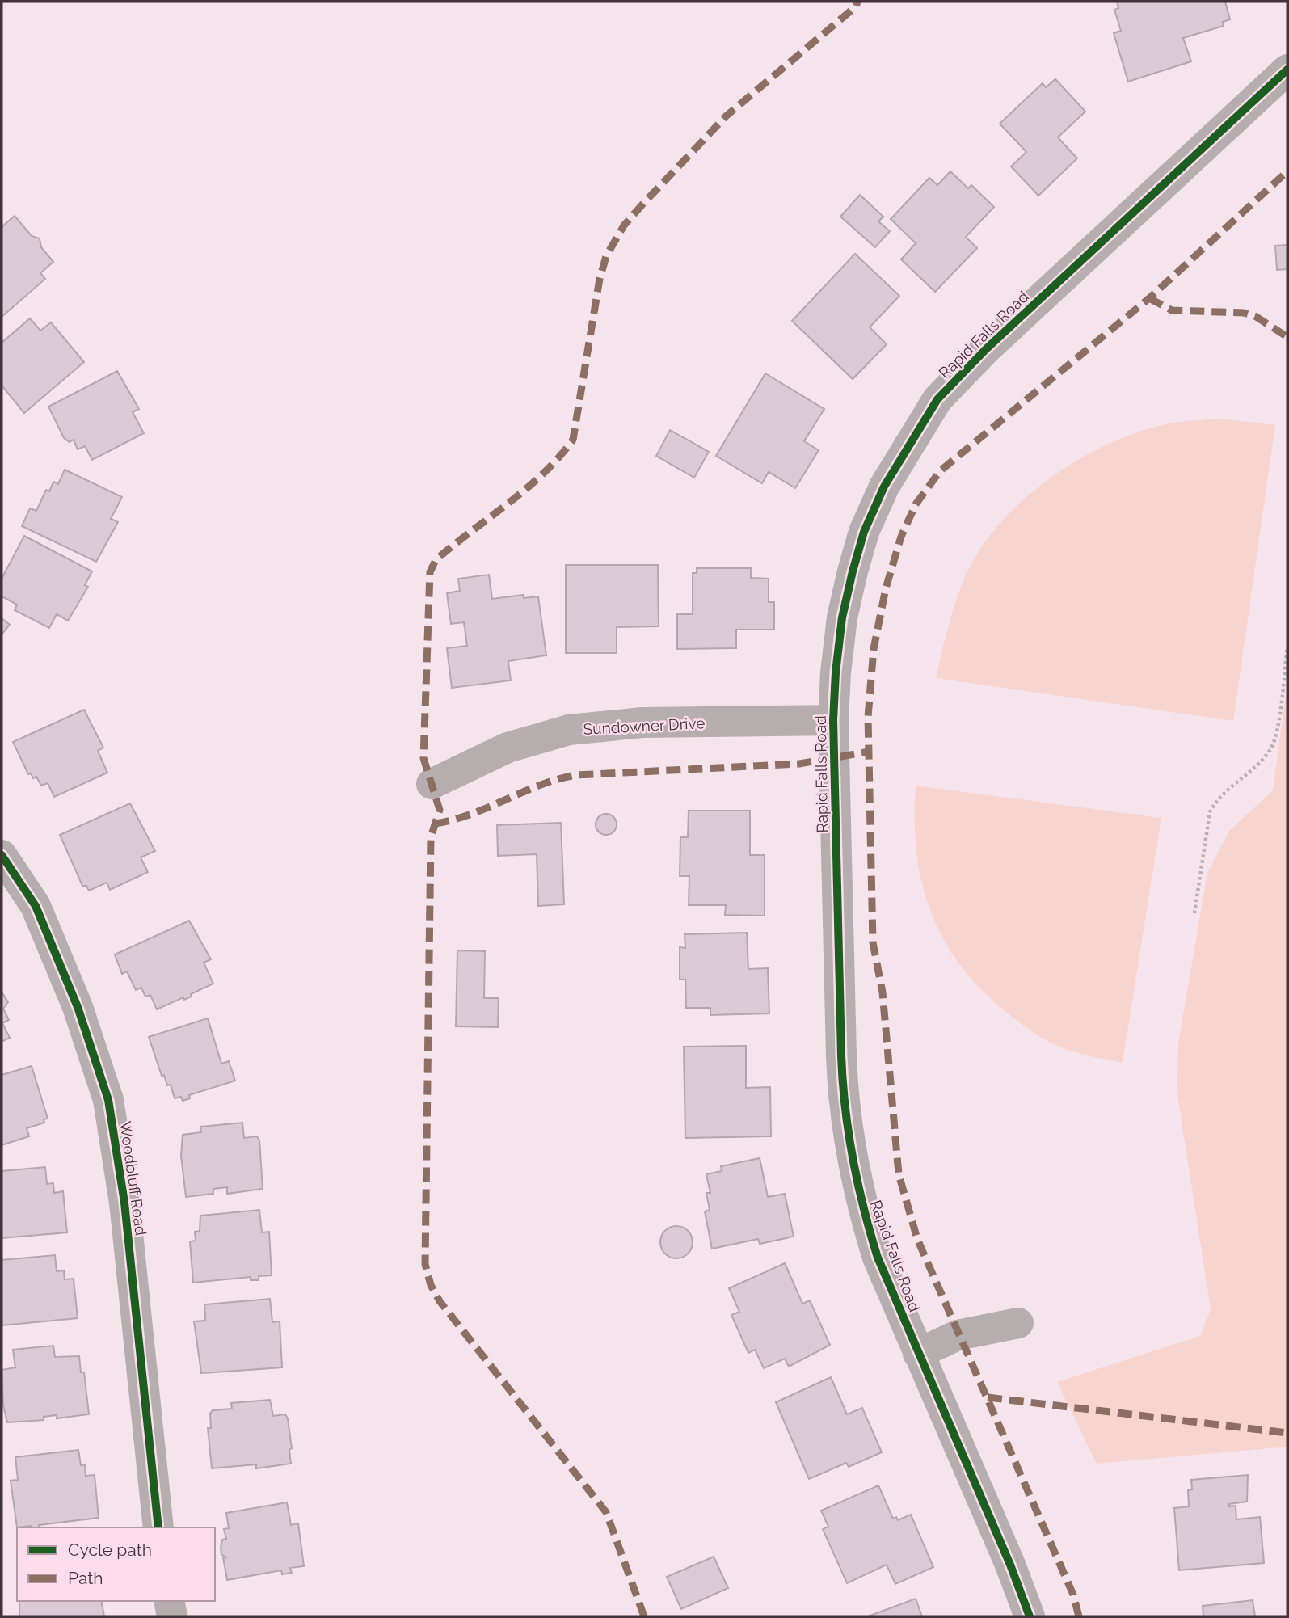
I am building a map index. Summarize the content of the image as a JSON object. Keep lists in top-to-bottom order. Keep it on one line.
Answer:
{"streets":{"street":["Rapid Falls Road","Sundowner Drive","Woodbluff Road"]},"crossings":[["Rapid Falls Road","Sundowner Drive"]],"legend":["Cycle path","Path"]}
